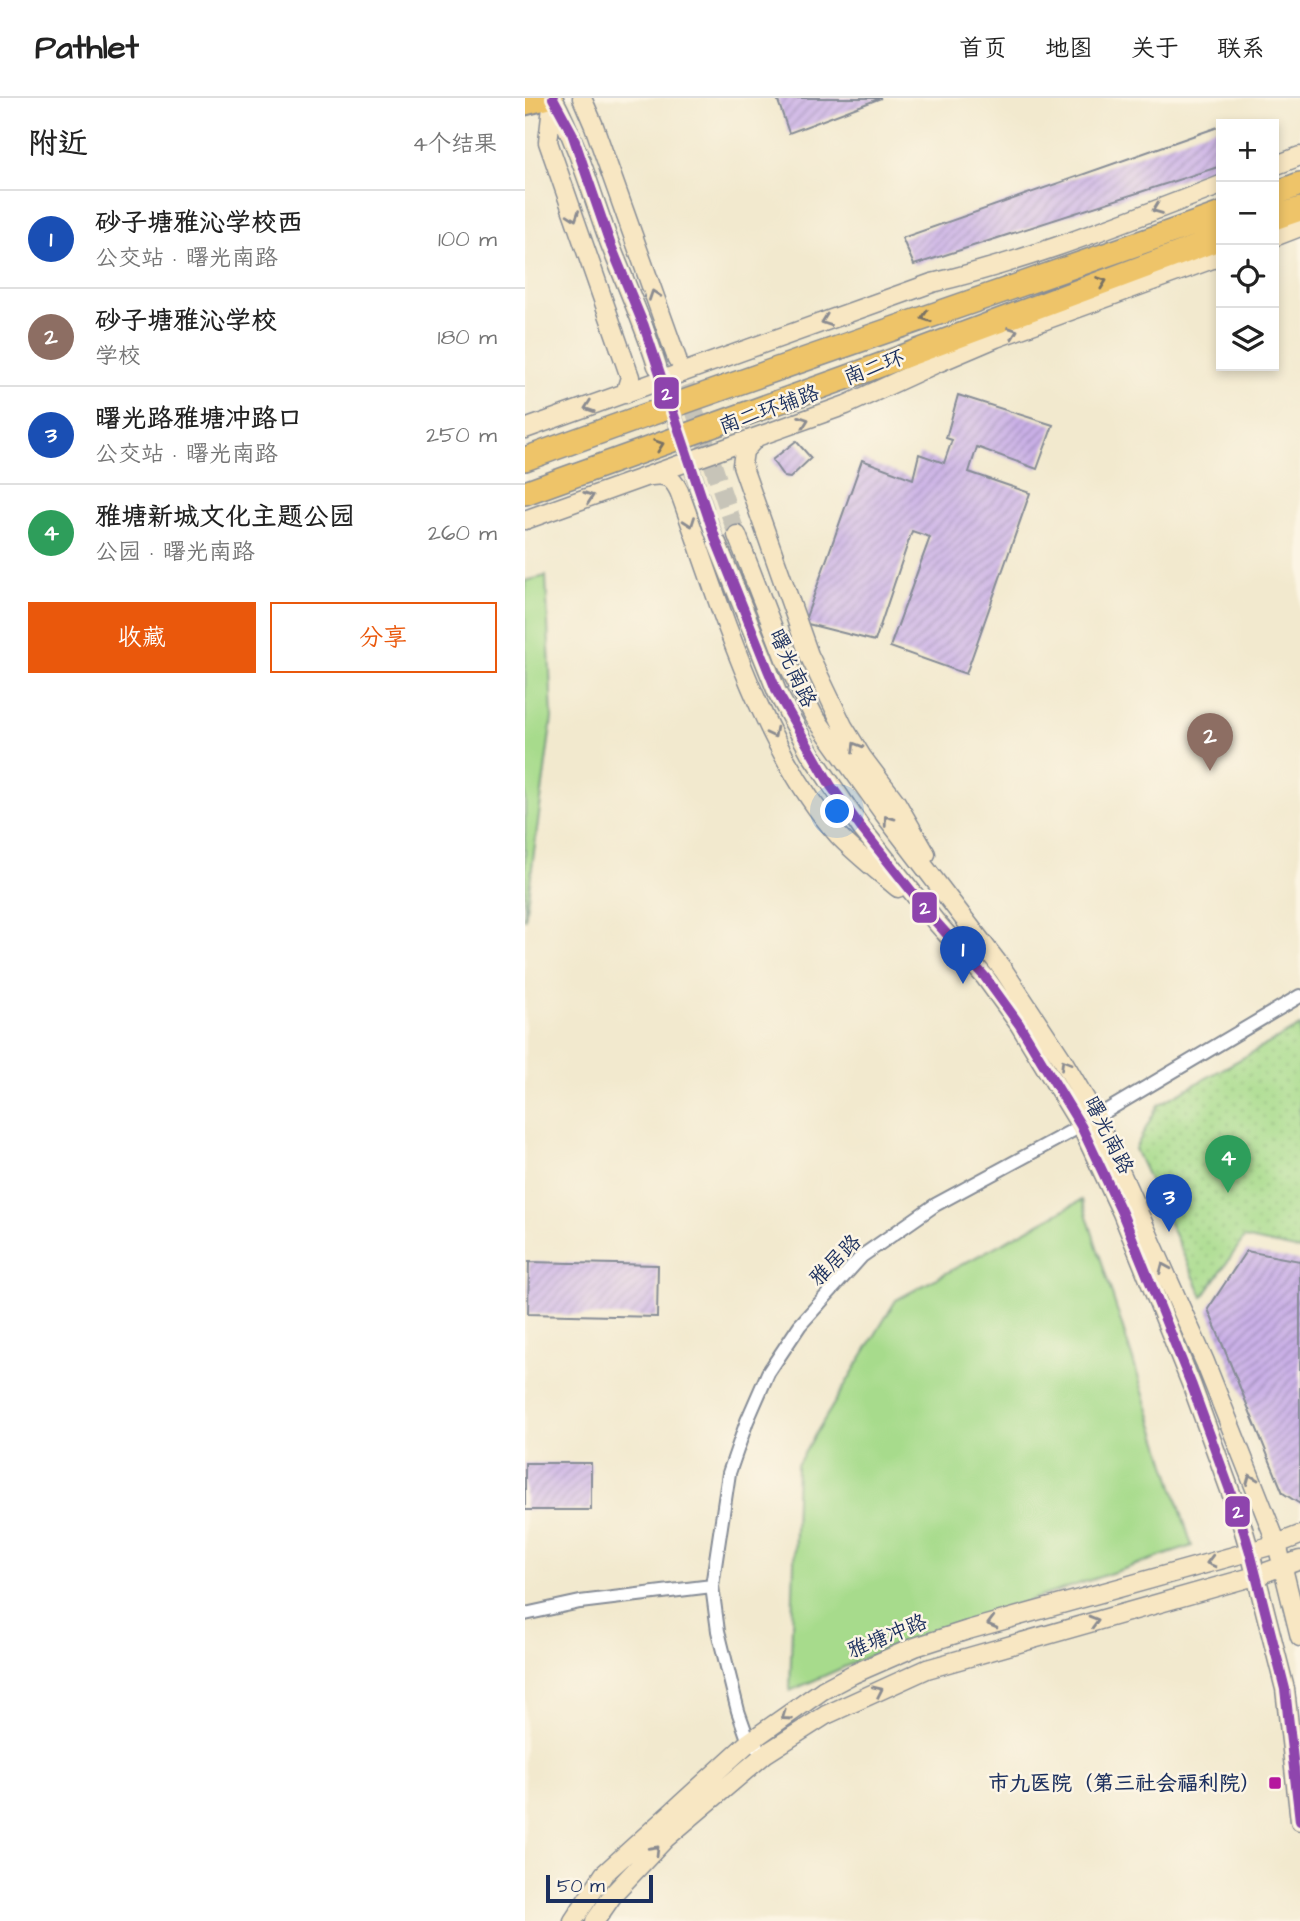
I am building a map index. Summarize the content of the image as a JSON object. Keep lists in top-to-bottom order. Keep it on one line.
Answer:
{"streets":{"highway":["南二环"],"main road":["南二环辅路","曙光南路","雅塘冲路"],"street":["雅居路"]},"crossings":[["曙光南路","雅居路"],["曙光南路","雅塘冲路"],["雅居路","雅塘冲路"]],"places":{"transit":["市九医院（第三社会福利院）"]},"lines":["transit line 2"],"scale_bar":"50 m","page":{"header":"Pathlet","nav":["首页","地图","关于","联系"],"heading":["附近","4个结果"],"map_buttons":["+","−"],"list":[{"mark":"1","name":"砂子塘雅沁学校西","note":"公交站 · 曙光南路","value":"100 m"},{"mark":"2","name":"砂子塘雅沁学校","note":"学校","value":"180 m"},{"mark":"3","name":"曙光路雅塘冲路口","note":"公交站 · 曙光南路","value":"250 m"},{"mark":"4","name":"雅塘新城文化主题公园","note":"公园 · 曙光南路","value":"260 m"}],"buttons":["收藏","分享"],"pins":["2","1","4","3"],"scale":"50 m"}}
